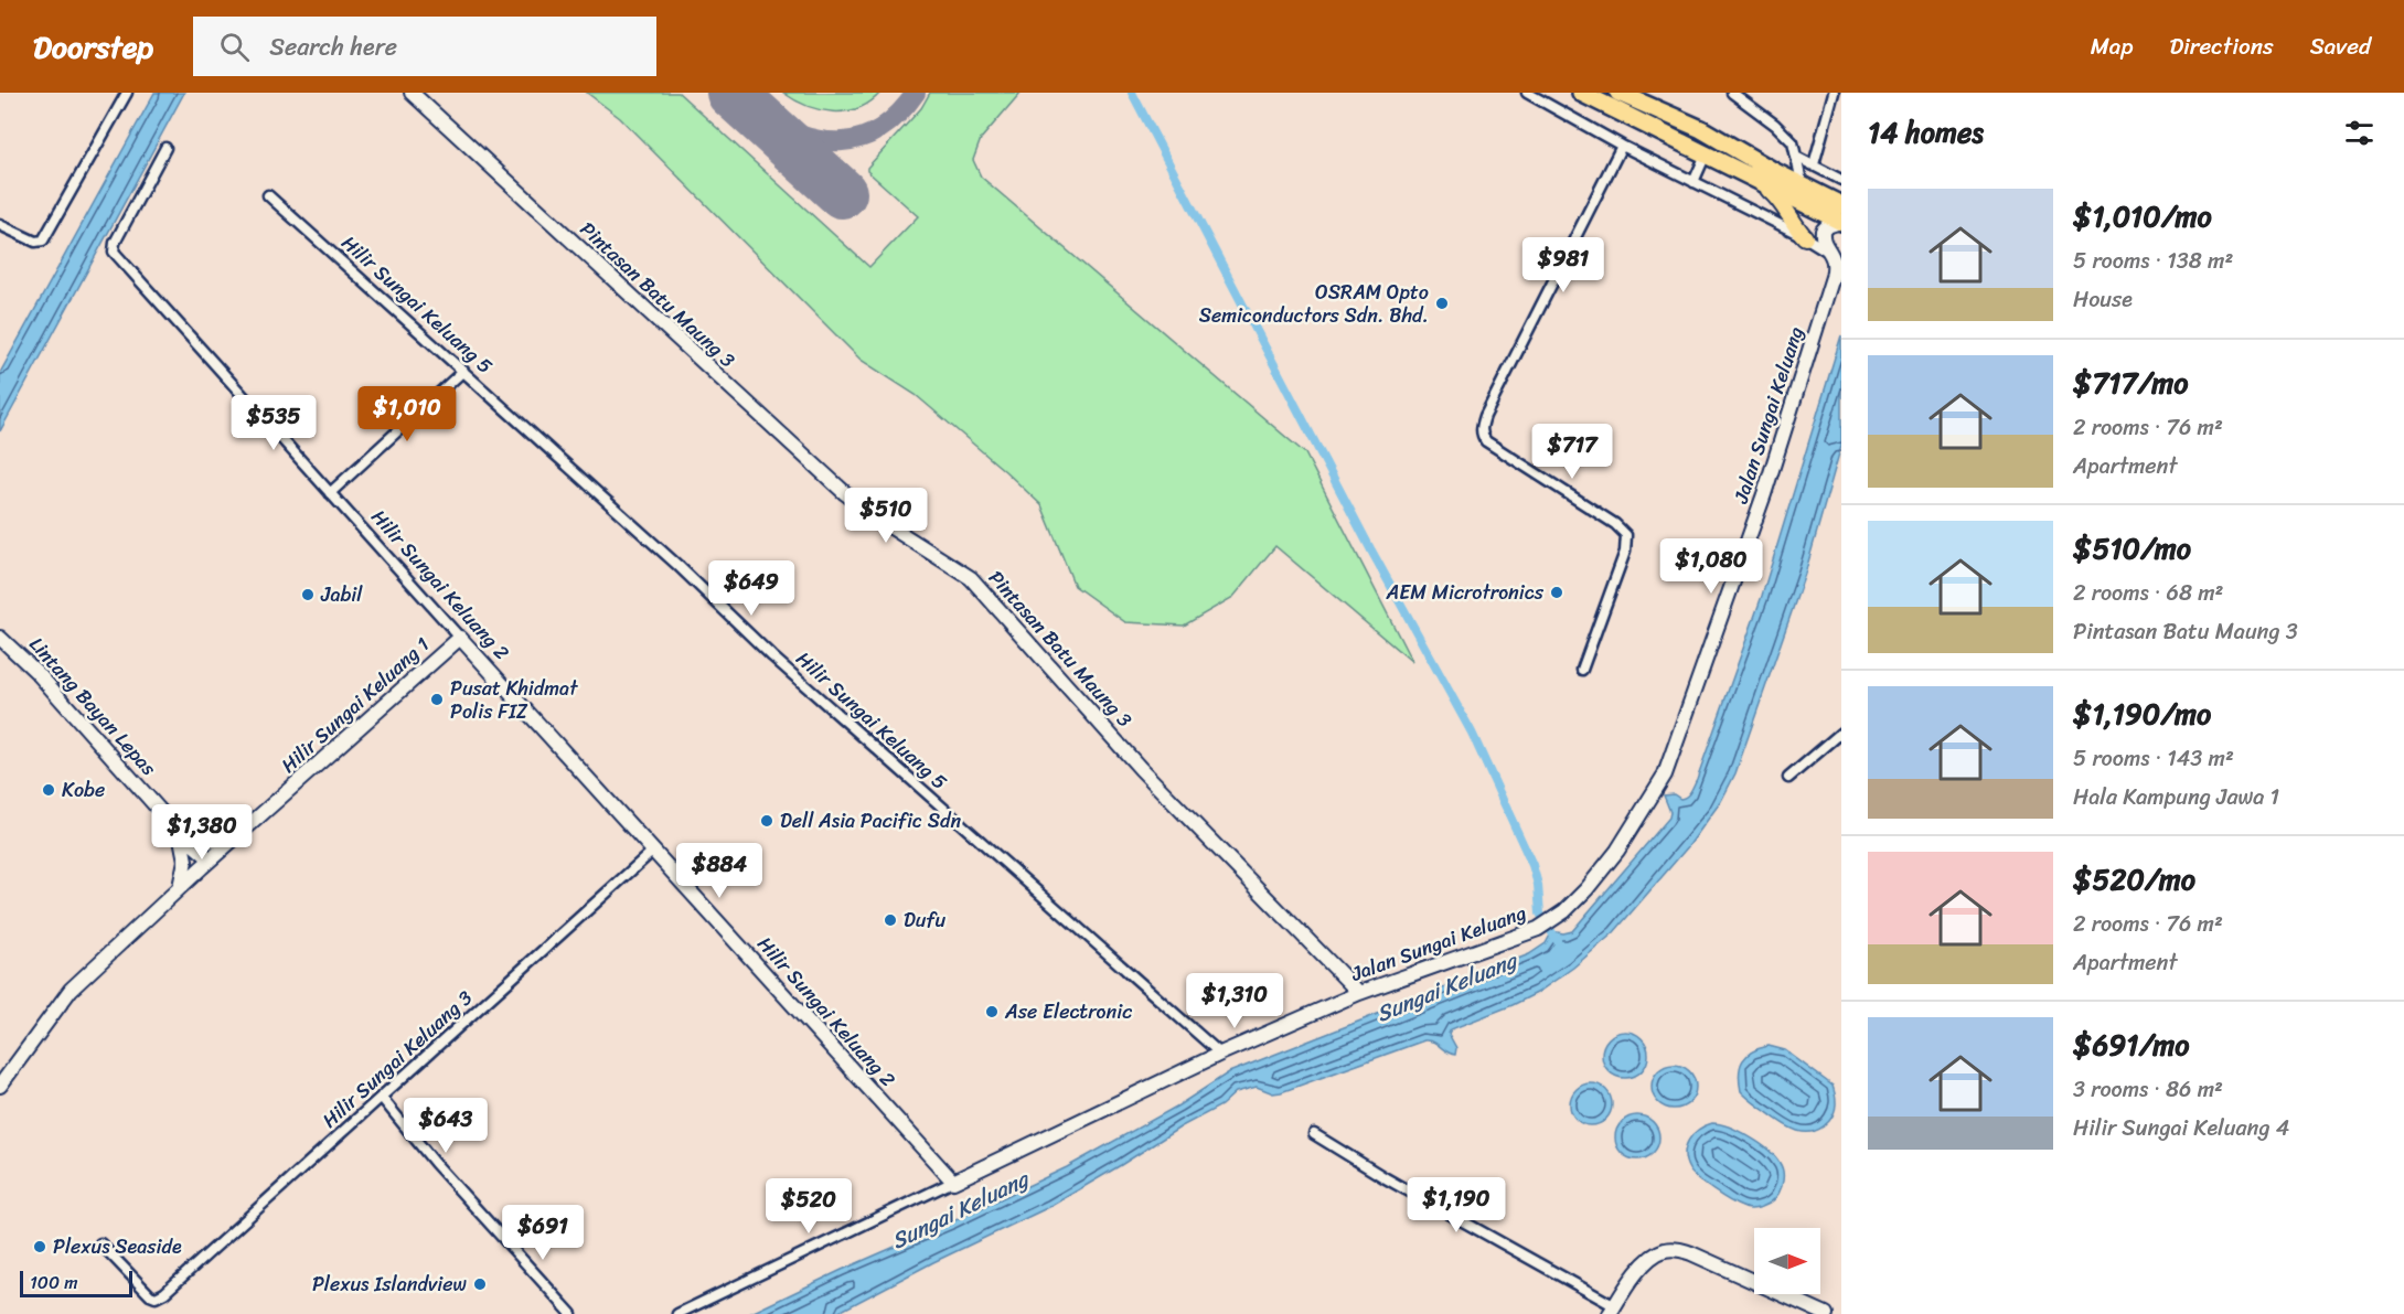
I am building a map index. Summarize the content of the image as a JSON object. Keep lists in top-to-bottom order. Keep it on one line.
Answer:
{"streets":{"street":["Pintasan Batu Maung 3","Hilir Sungai Keluang 5","Jalan Sungai Keluang","Hilir Sungai Keluang 2","Hilir Sungai Keluang 1","Lintang Bayan Lepas","Hilir Sungai Keluang 3"]},"crossings":[["Pintasan Batu Maung 3","Jalan Sungai Keluang"],["Hilir Sungai Keluang 5","Jalan Sungai Keluang"],["Jalan Sungai Keluang","Hilir Sungai Keluang 2"],["Hilir Sungai Keluang 2","Hilir Sungai Keluang 1"],["Hilir Sungai Keluang 2","Hilir Sungai Keluang 3"],["Hilir Sungai Keluang 1","Lintang Bayan Lepas"]],"water":["Sungai Keluang"],"places":["OSRAM Opto Semiconductors Sdn. Bhd.","AEM Microtronics","Jabil","Pusat Khidmat Polis FIZ","Kobe","Dell Asia Pacific Sdn","Dufu","Ase Electronic","Plexus Seaside","Plexus Islandview"],"scale_bar":"100 m","north":"right","page":{"header":"Doorstep","search":"Search here","nav":["Map","Directions","Saved"],"heading":"14 homes","list":[{"name":"$1,010/mo","note":"5 rooms · 138 m² · House"},{"name":"$717/mo","note":"2 rooms · 76 m² · Apartment"},{"name":"$510/mo","note":"2 rooms · 68 m² · Pintasan Batu Maung 3"},{"name":"$1,190/mo","note":"5 rooms · 143 m² · Hala Kampung Jawa 1"},{"name":"$520/mo","note":"2 rooms · 76 m² · Apartment"},{"name":"$691/mo","note":"3 rooms · 86 m² · Hilir Sungai Keluang 4"}],"price":["$981","$1,010","$535","$717","$510","$1,080","$649","$1,380","$884","$1,310","$643","$1,190","$520","$691"],"scale":"100 m"}}
